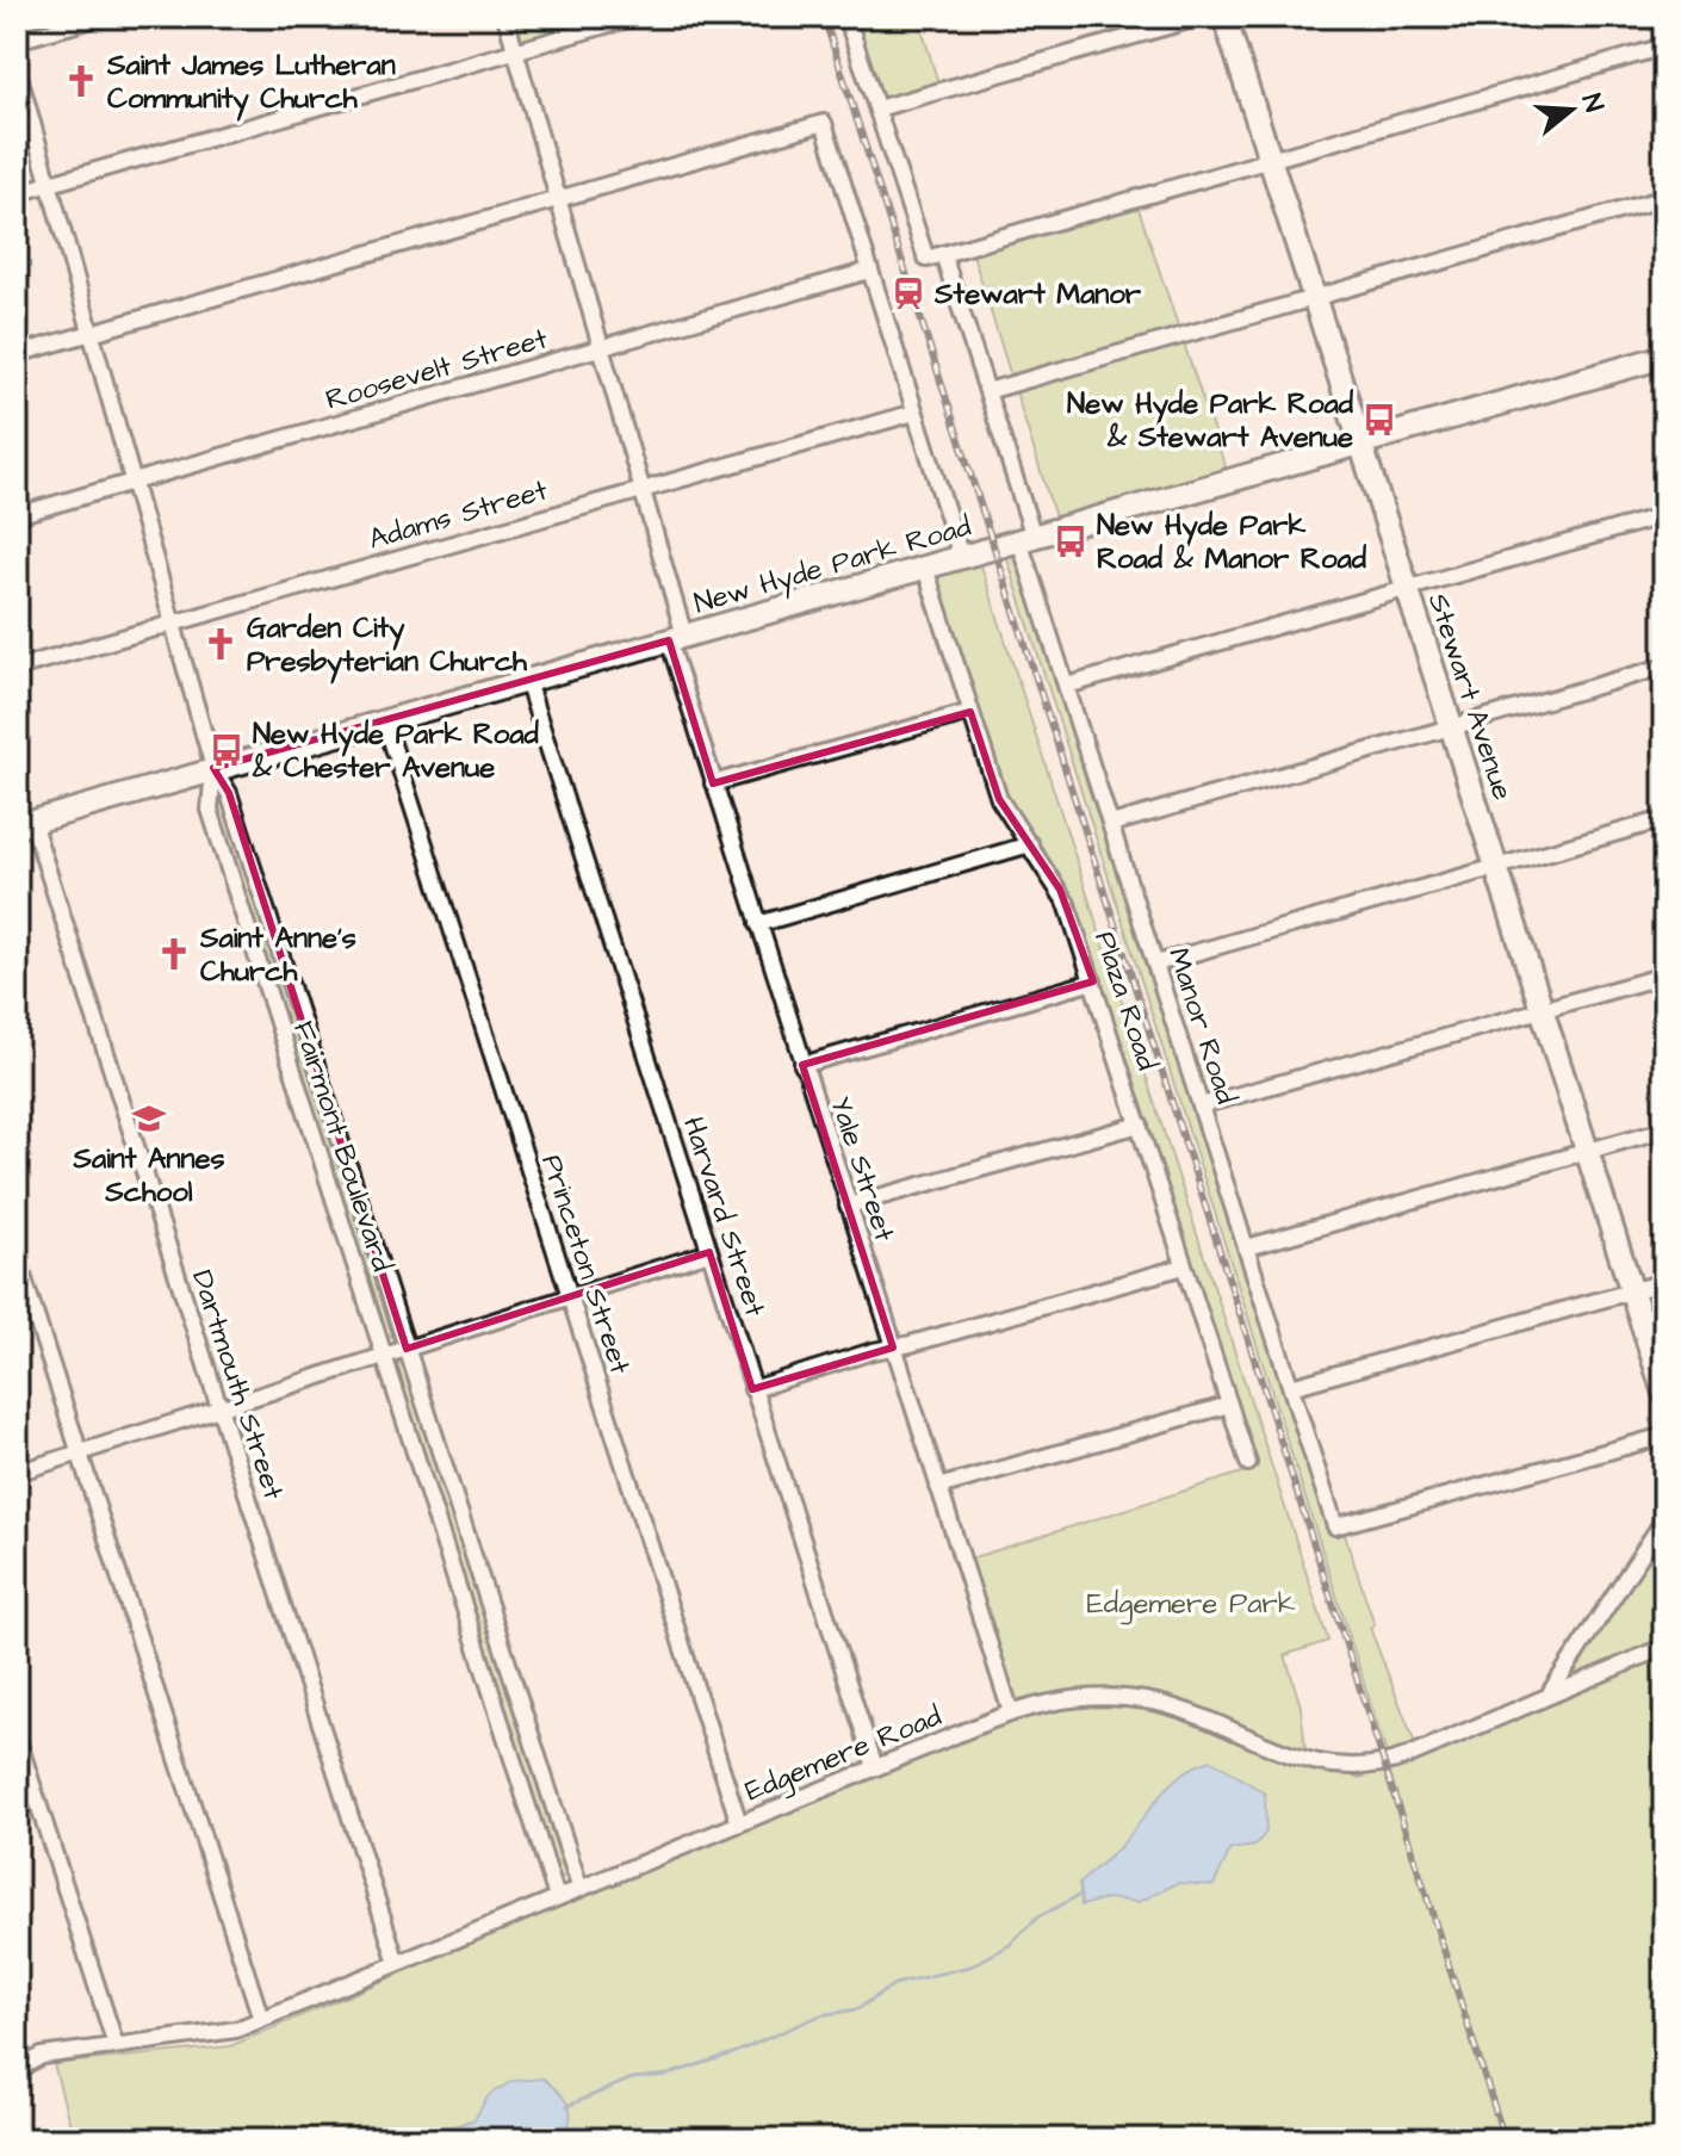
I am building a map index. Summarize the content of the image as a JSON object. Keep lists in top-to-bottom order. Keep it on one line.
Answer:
{"streets":{"main road":["New Hyde Park Road","Stewart Avenue"],"street":["Roosevelt Street","Adams Street","Plaza Road","Manor Road","Fairmont Boulevard","Yale Street","Harvard Street","Princeton Street","Dartmouth Street","Edgemere Road"]},"crossings":[["Roosevelt Street","Yale Street"],["Adams Street","Yale Street"],["New Hyde Park Road","Stewart Avenue"],["New Hyde Park Road","Plaza Road"],["New Hyde Park Road","Manor Road"],["New Hyde Park Road","Fairmont Boulevard"],["New Hyde Park Road","Yale Street"],["New Hyde Park Road","Harvard Street"],["New Hyde Park Road","Princeton Street"],["New Hyde Park Road","Dartmouth Street"],["Fairmont Boulevard","Edgemere Road"],["Yale Street","Edgemere Road"],["Harvard Street","Edgemere Road"],["Princeton Street","Edgemere Road"],["Dartmouth Street","Edgemere Road"]],"parks":["Edgemere Park"],"places":{"church":["Saint James Lutheran Community Church","Garden City Presbyterian Church","Saint Anne's Church"],"station":["Stewart Manor"],"bus stop":["New Hyde Park Road & Stewart Avenue","New Hyde Park Road & Manor Road","New Hyde Park Road & Chester Avenue"],"school or university":["Saint Annes School"]},"north":"right"}
